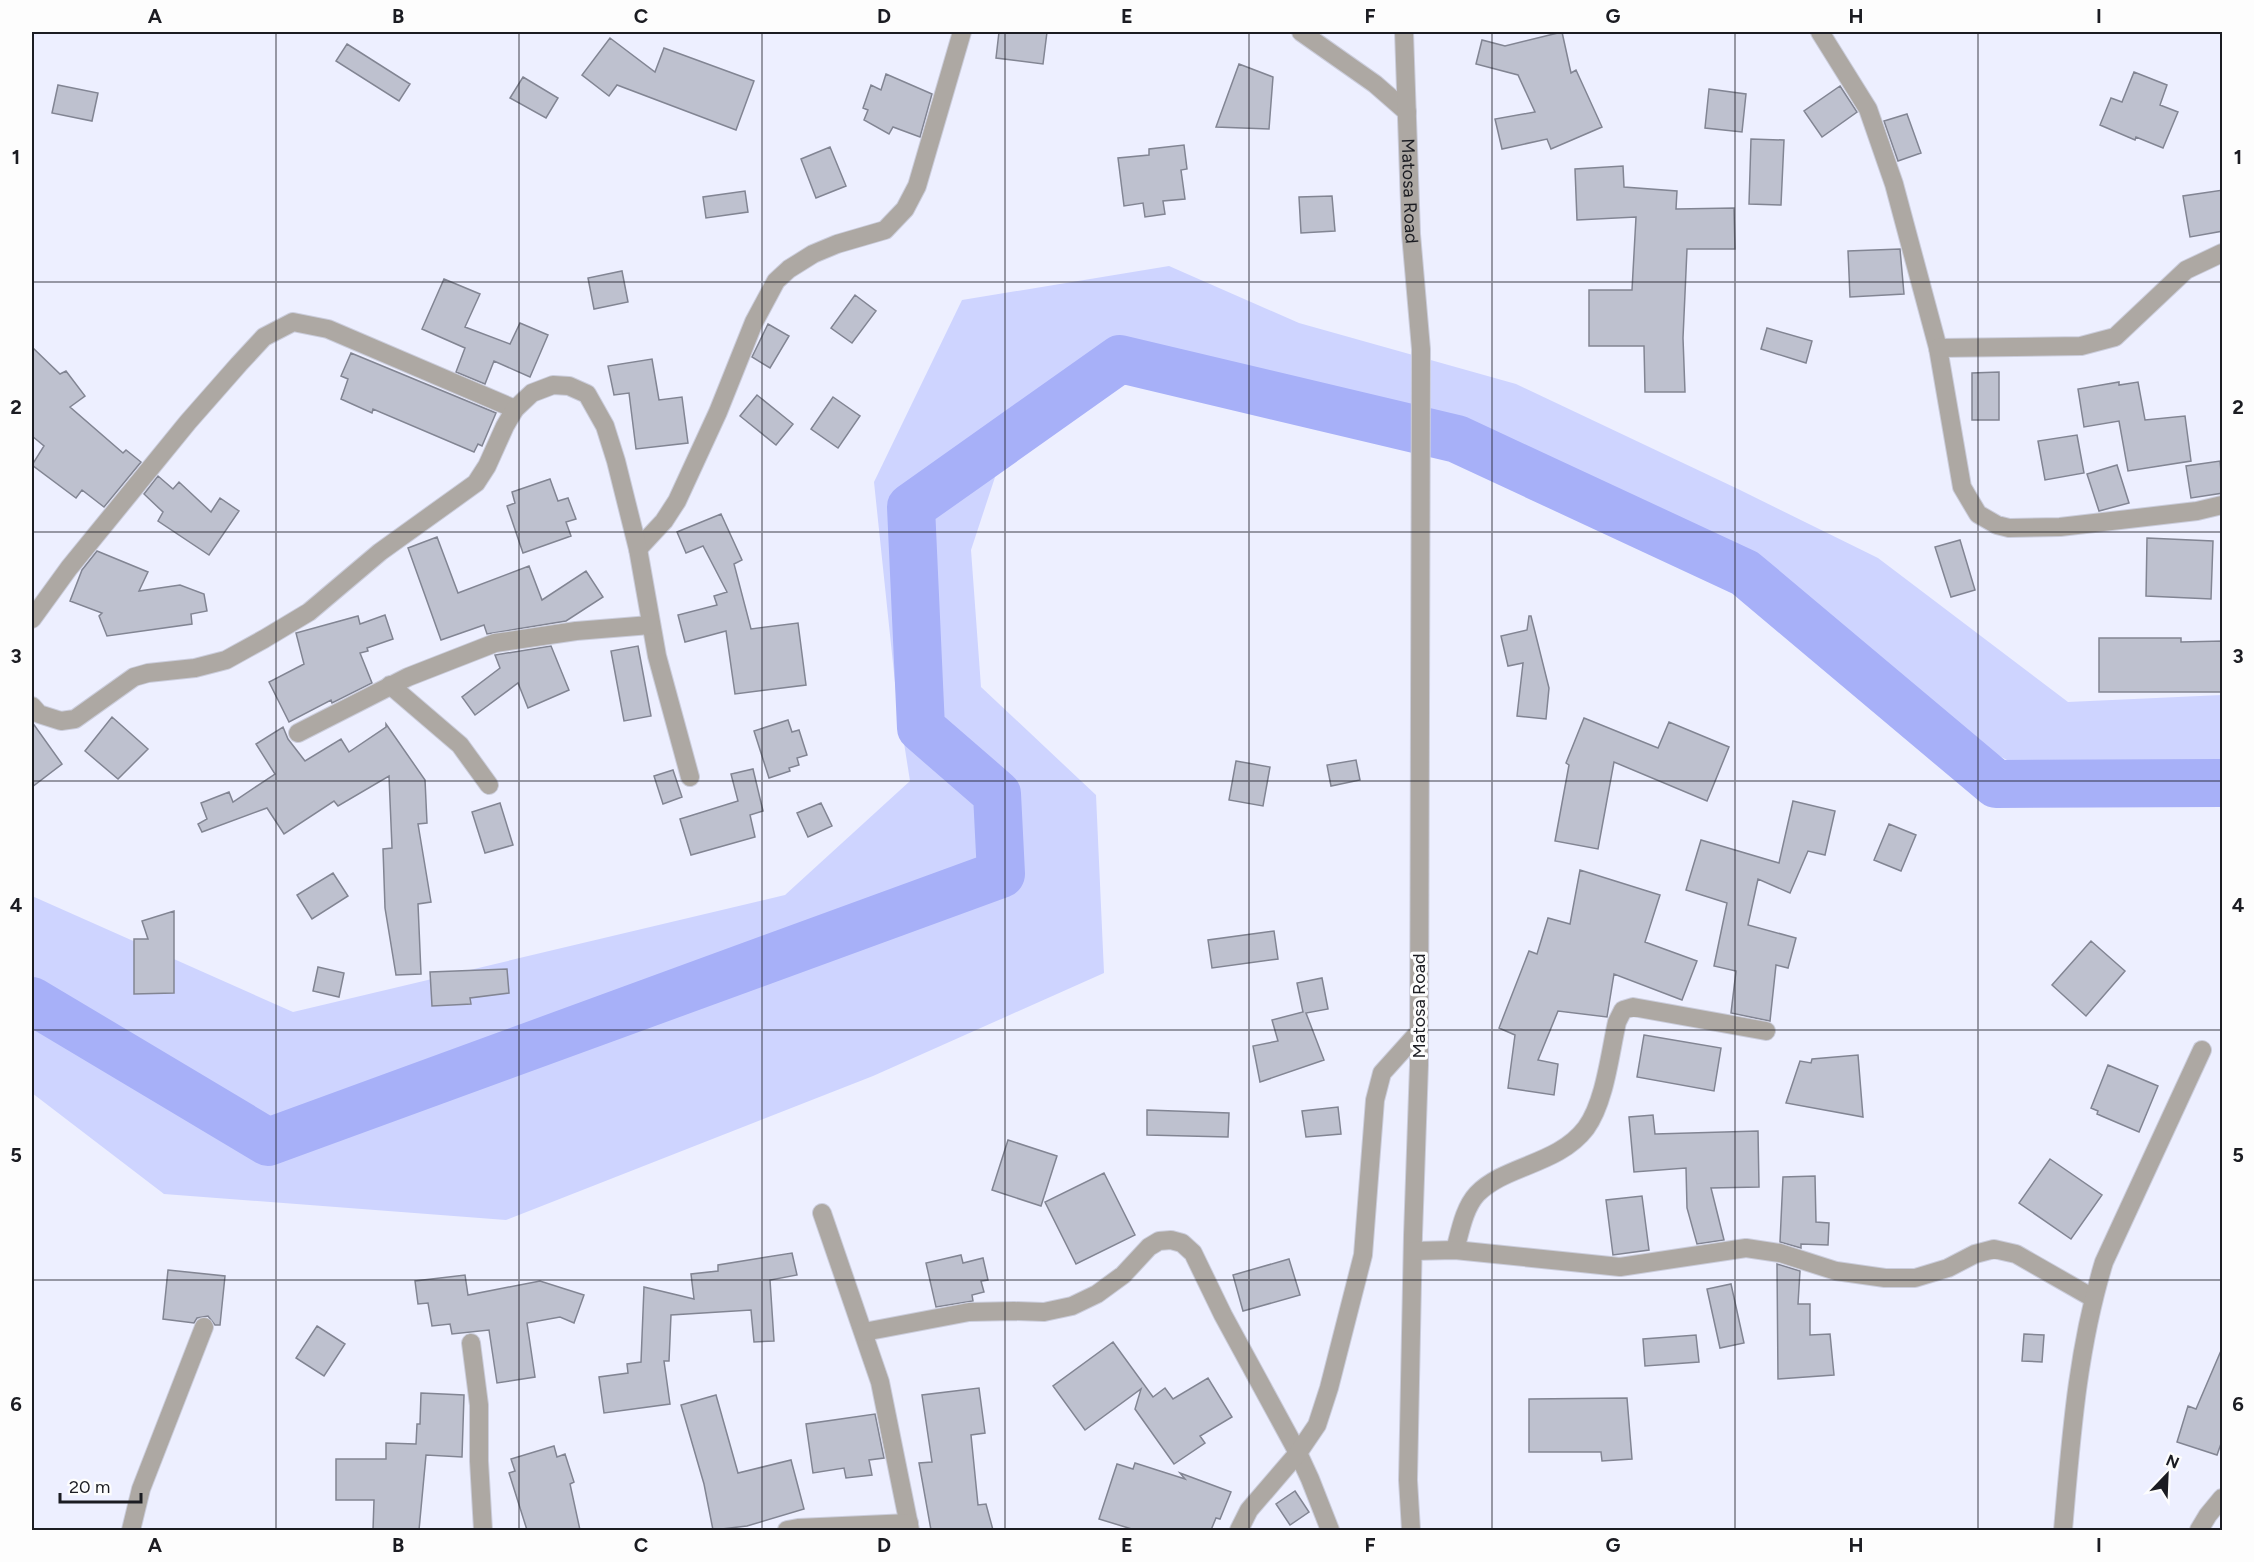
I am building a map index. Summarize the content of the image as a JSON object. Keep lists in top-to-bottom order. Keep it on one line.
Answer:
{"streets":{"street":["Matosa Road"]},"scale_bar":"20 m","north":"top right","grid":{"columns":["A","B","C","D","E","F","G","H","I"],"rows":["1","2","3","4","5","6"]}}
